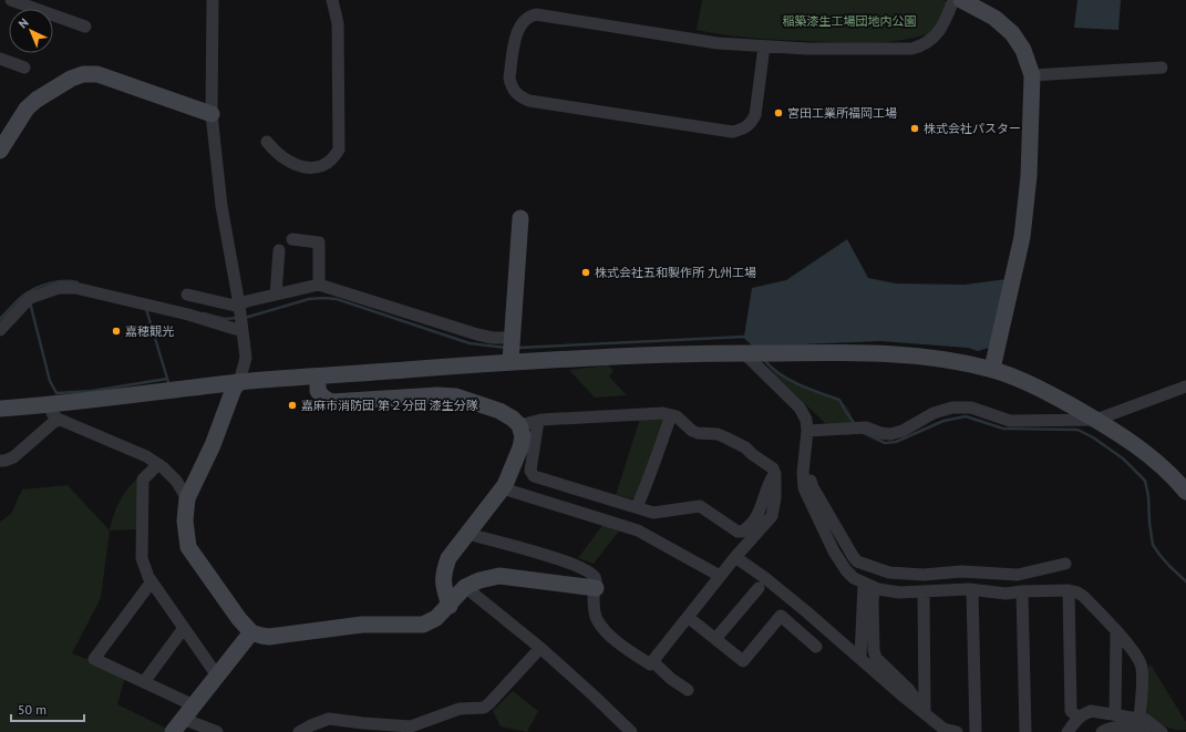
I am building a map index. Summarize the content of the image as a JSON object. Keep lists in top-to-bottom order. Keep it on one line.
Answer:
{"parks":["稲築漆生工場団地内公園"],"places":["宮田工業所福岡工場","株式会社パスター","株式会社五和製作所 九州工場","嘉穂観光","嘉麻市消防団 第２分団 漆生分隊"],"scale_bar":"50 m","north":"top left"}
